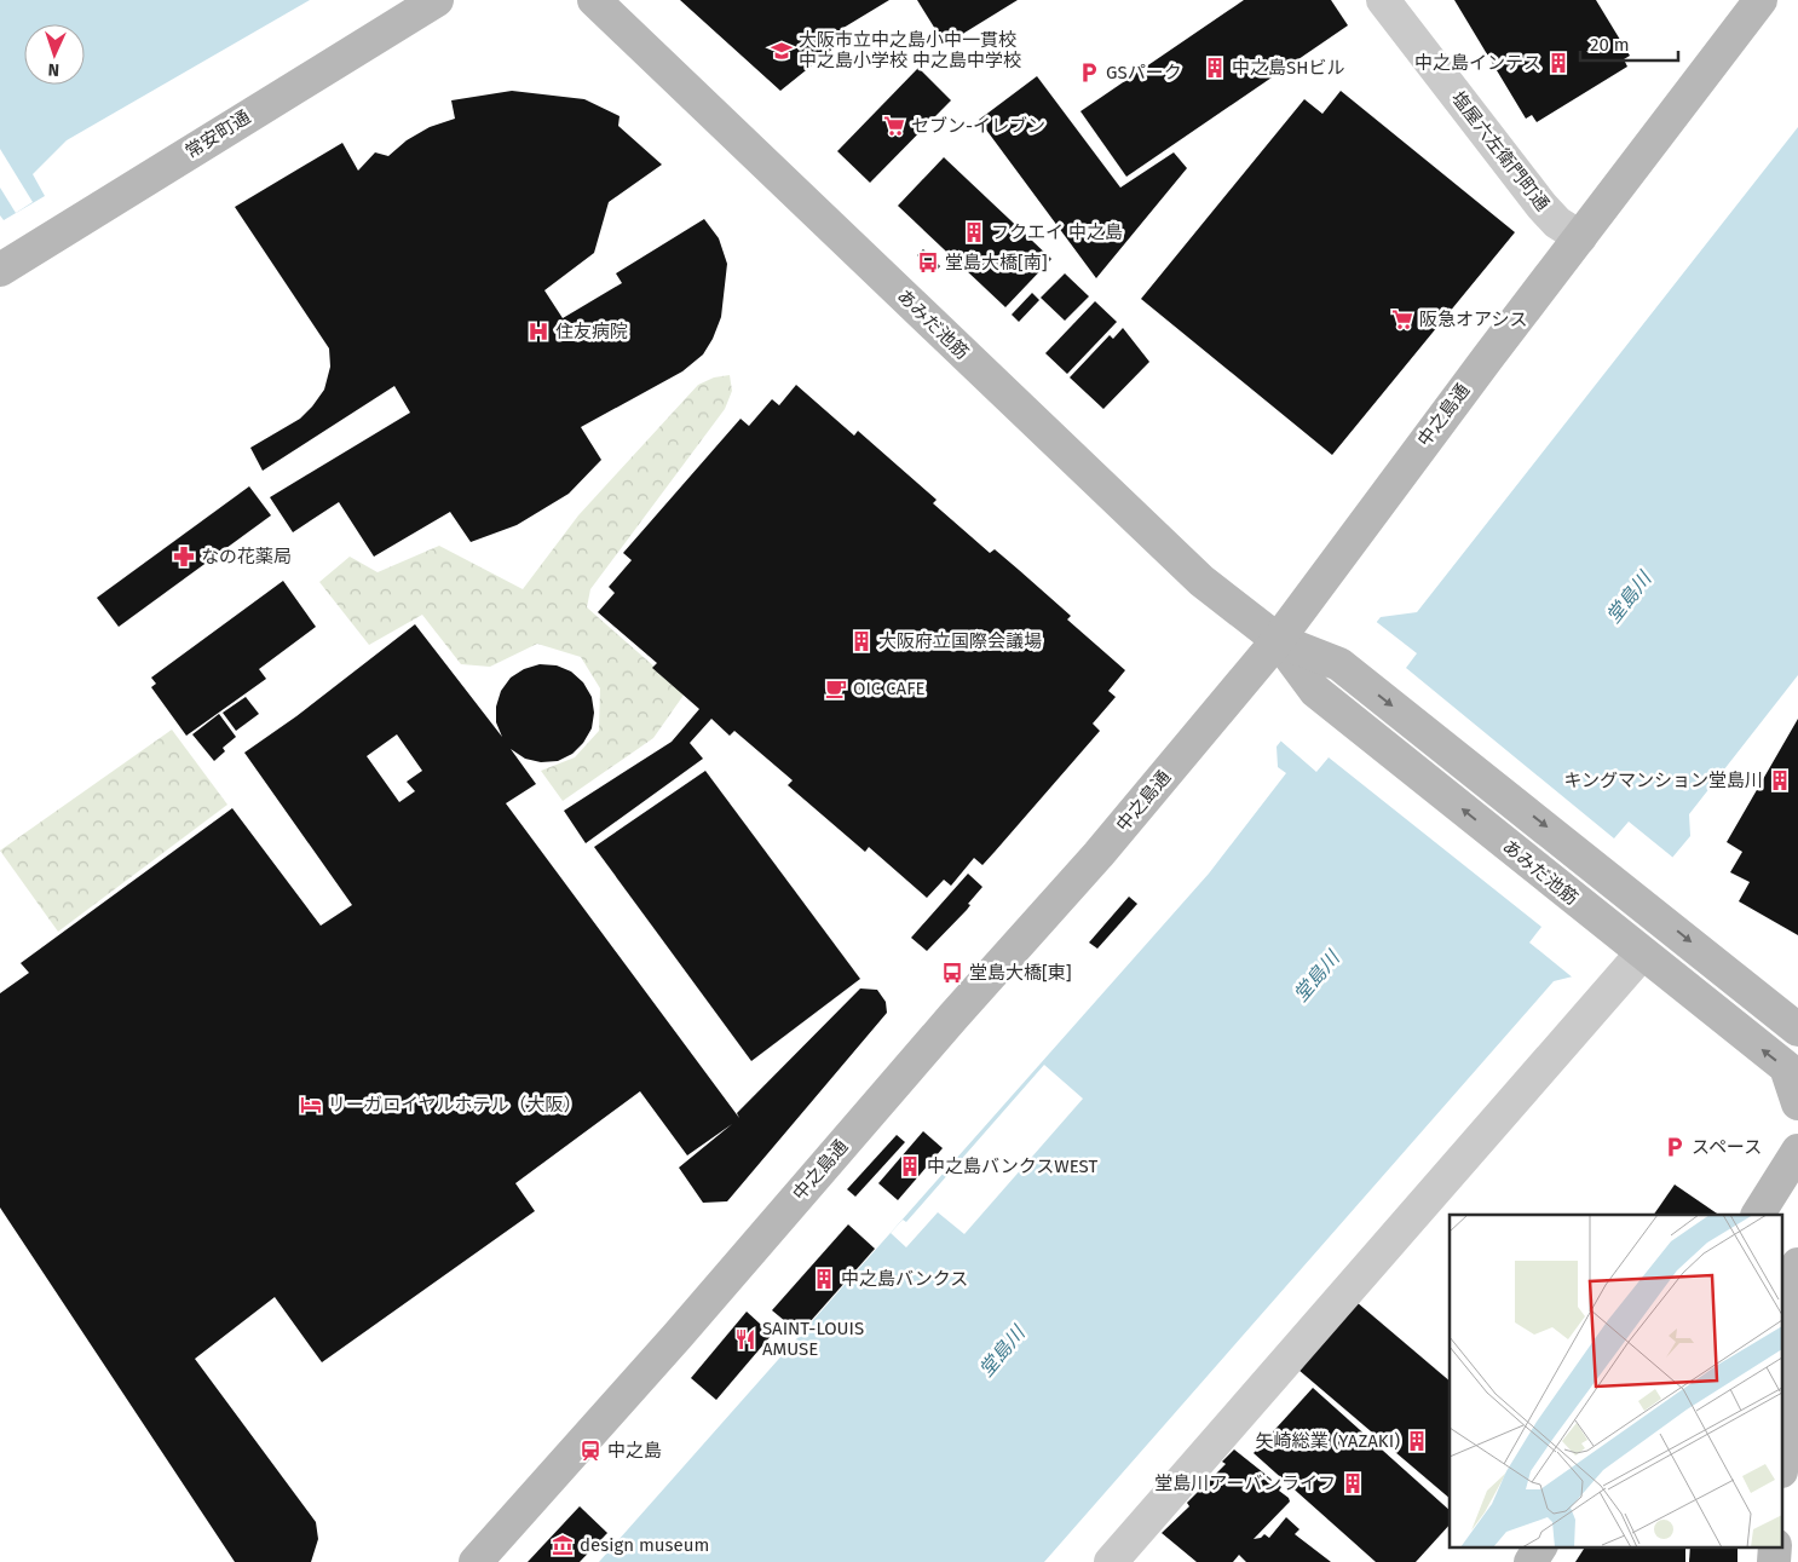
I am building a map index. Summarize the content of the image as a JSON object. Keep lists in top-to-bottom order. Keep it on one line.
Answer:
{"streets":{"street":["常安町通","塩屋六左衛門町通","あみだ池筋","中之島通"]},"crossings":[["塩屋六左衛門町通","中之島通"],["あみだ池筋","中之島通"]],"water":["堂島川"],"places":{"school or university":["大阪市立中之島小中一貫校 中之島小学校 中之島中学校"],"building":["中之島インテス","中之島SHビル","フクエイ 中之島","大阪府立国際会議場","キングマンション堂島川","中之島バンクスWEST","中之島バンクス","矢崎総業 (YAZAKI)","堂島川アーバンライフ"],"parking":["GSパーク","スペース"],"supermarket":["セブン-イレブン","阪急オアシス"],"bus stop":["堂島大橋[南]","堂島大橋[東]"],"hospital":["住友病院"],"pharmacy":["なの花薬局"],"cafe":["OIC CAFE"],"hotel":["リーガロイヤルホテル（大阪）"],"restaurant":["SAINT-LOUIS AMUSE"],"station":["中之島"],"museum":["design museum"]},"scale_bar":"20 m","north":"bottom"}
